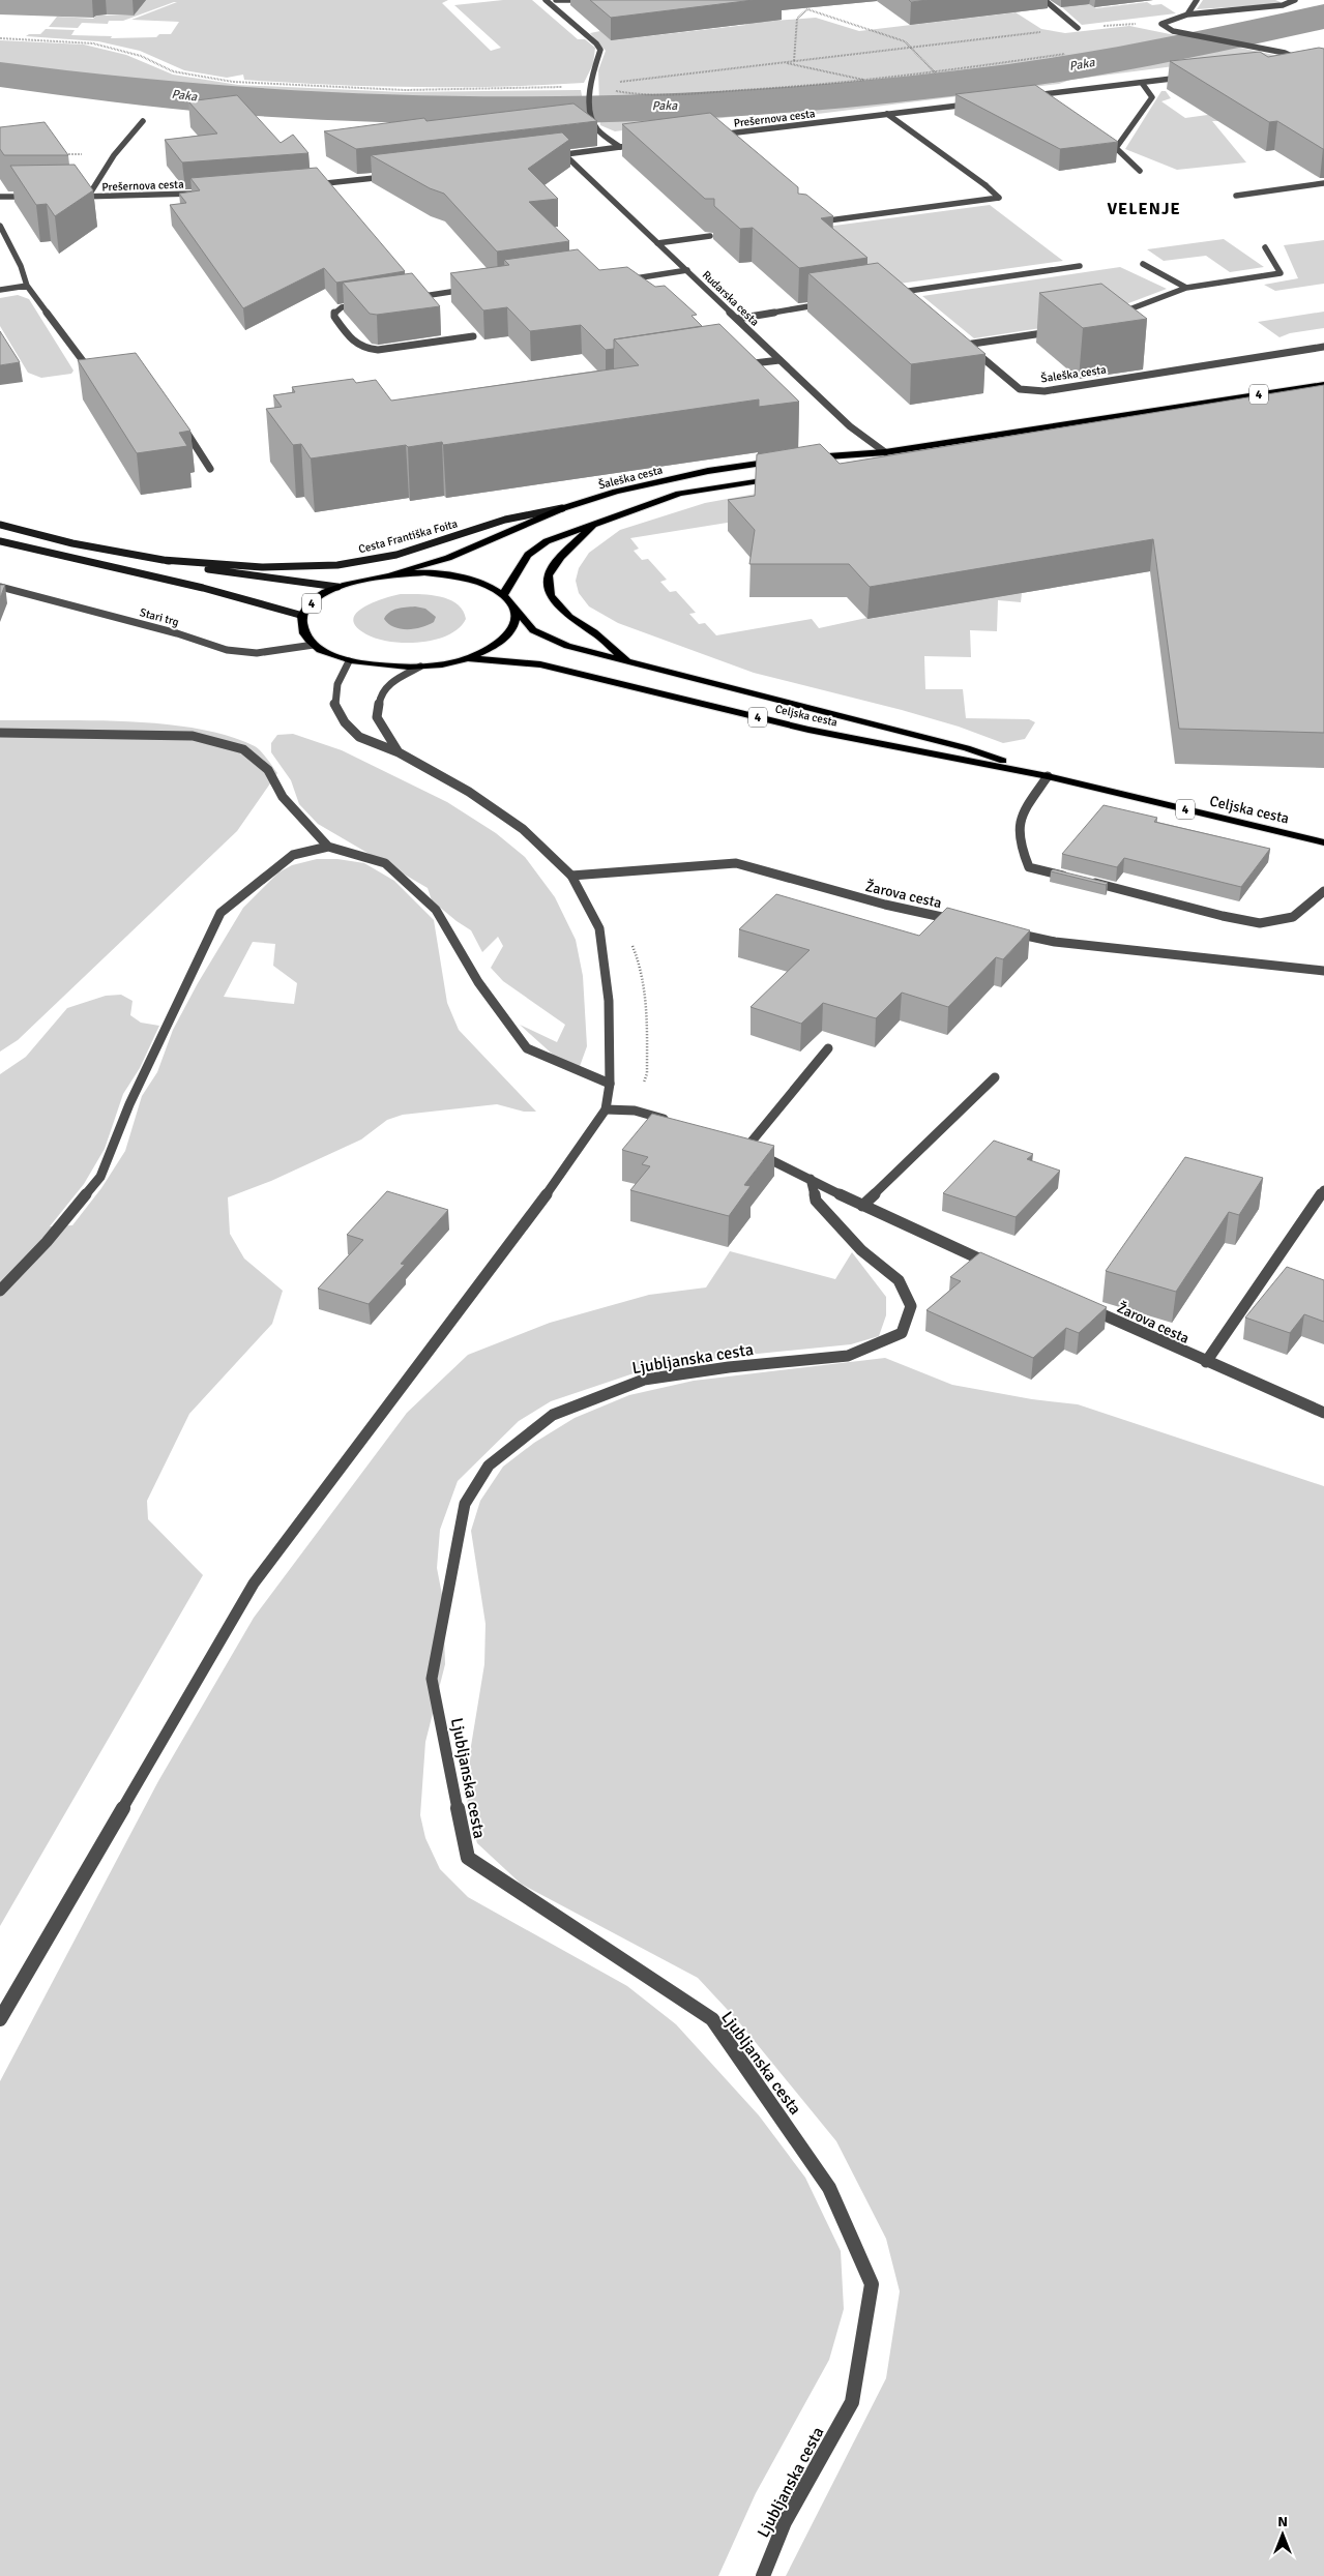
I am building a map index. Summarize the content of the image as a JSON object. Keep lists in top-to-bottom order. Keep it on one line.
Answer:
{"streets":{"main road":["Šaleška cesta","4","Cesta Františka Foita","Celjska cesta"],"street":["Prešernova cesta","Rudarska cesta","Stari trg","Žarova cesta","Ljubljanska cesta"]},"crossings":[["Rudarska cesta","4"],["Šaleška cesta","4"],["Šaleška cesta","Cesta Františka Foita"],["4","Cesta Františka Foita"],["4","Stari trg"],["4","Celjska cesta"]],"districts":["VELENJE"],"water":["Paka"],"north":"top"}
